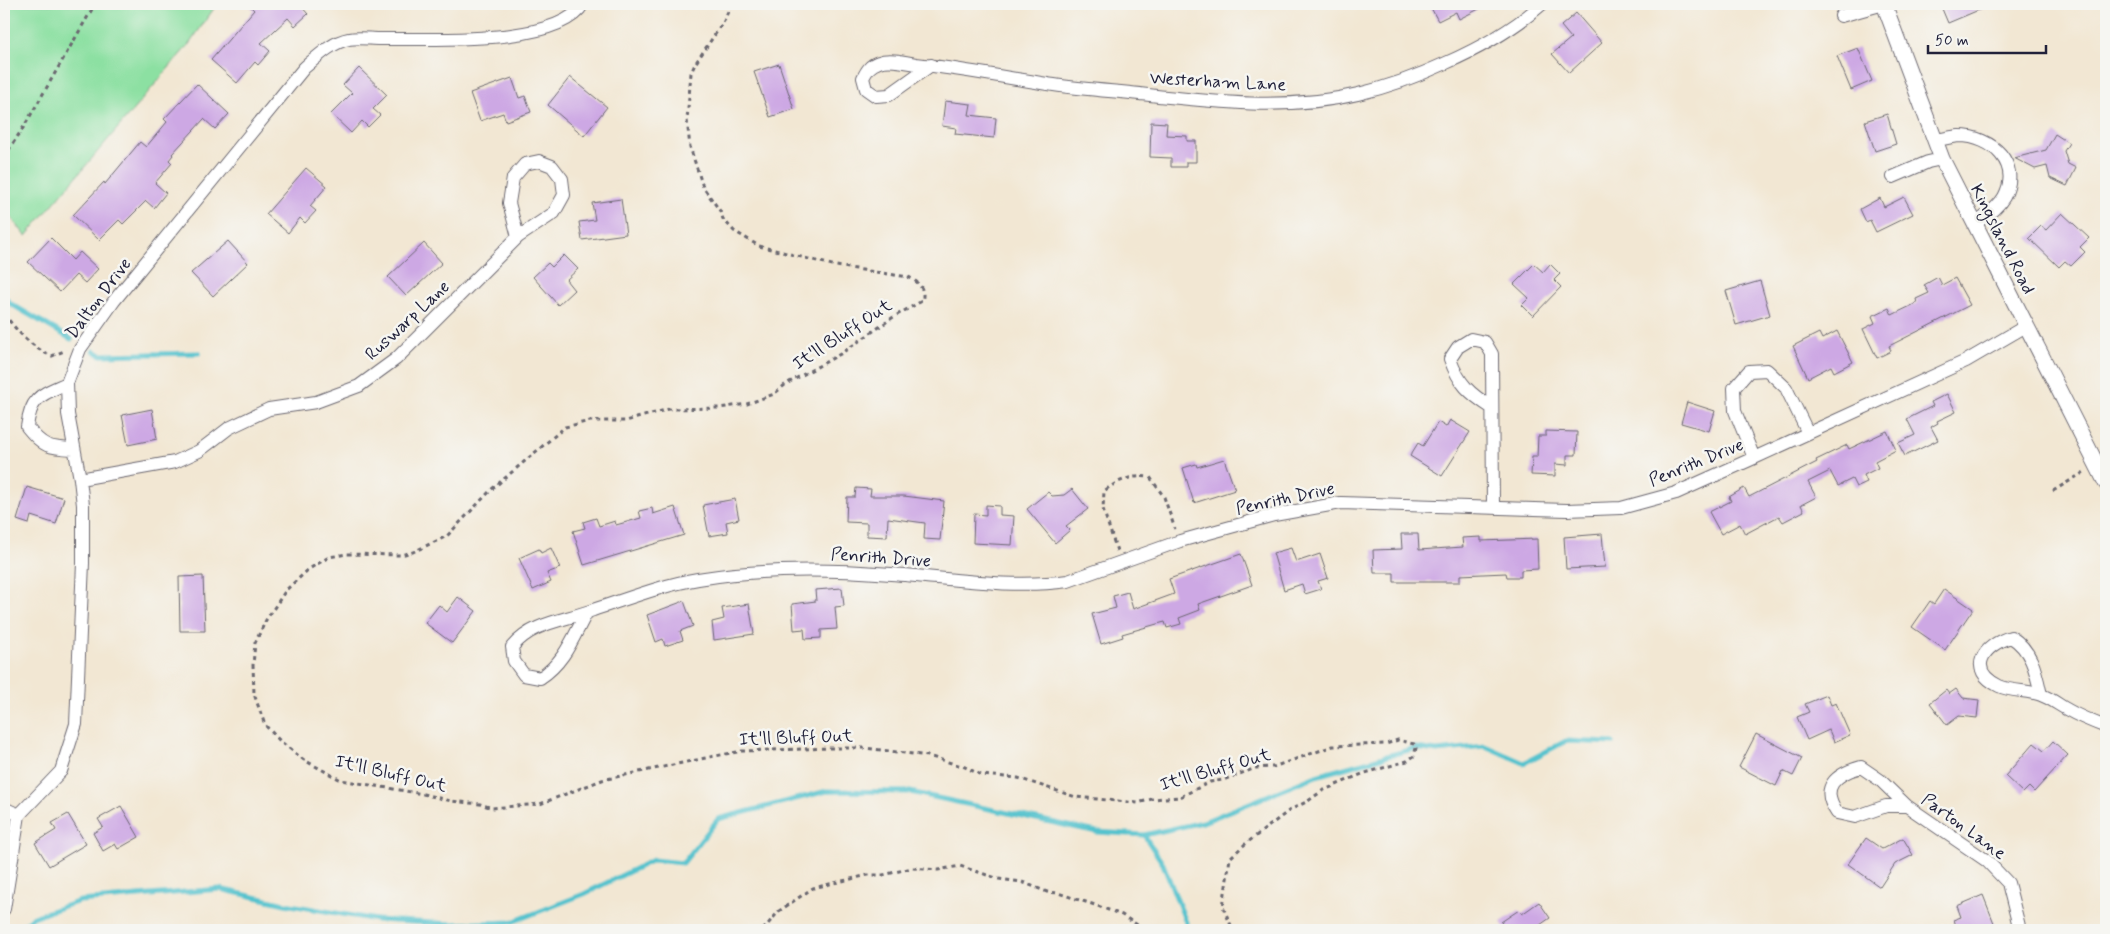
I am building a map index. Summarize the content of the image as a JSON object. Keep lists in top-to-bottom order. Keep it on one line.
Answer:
{"streets":{"street":["Westerham Lane","Kingsland Road","Dalton Drive","Ruswarp Lane","Penrith Drive","Parton Lane"],"path":["It'll Bluff Out"]},"crossings":[["Kingsland Road","Penrith Drive"],["Dalton Drive","Ruswarp Lane"]],"scale_bar":"50 m"}
